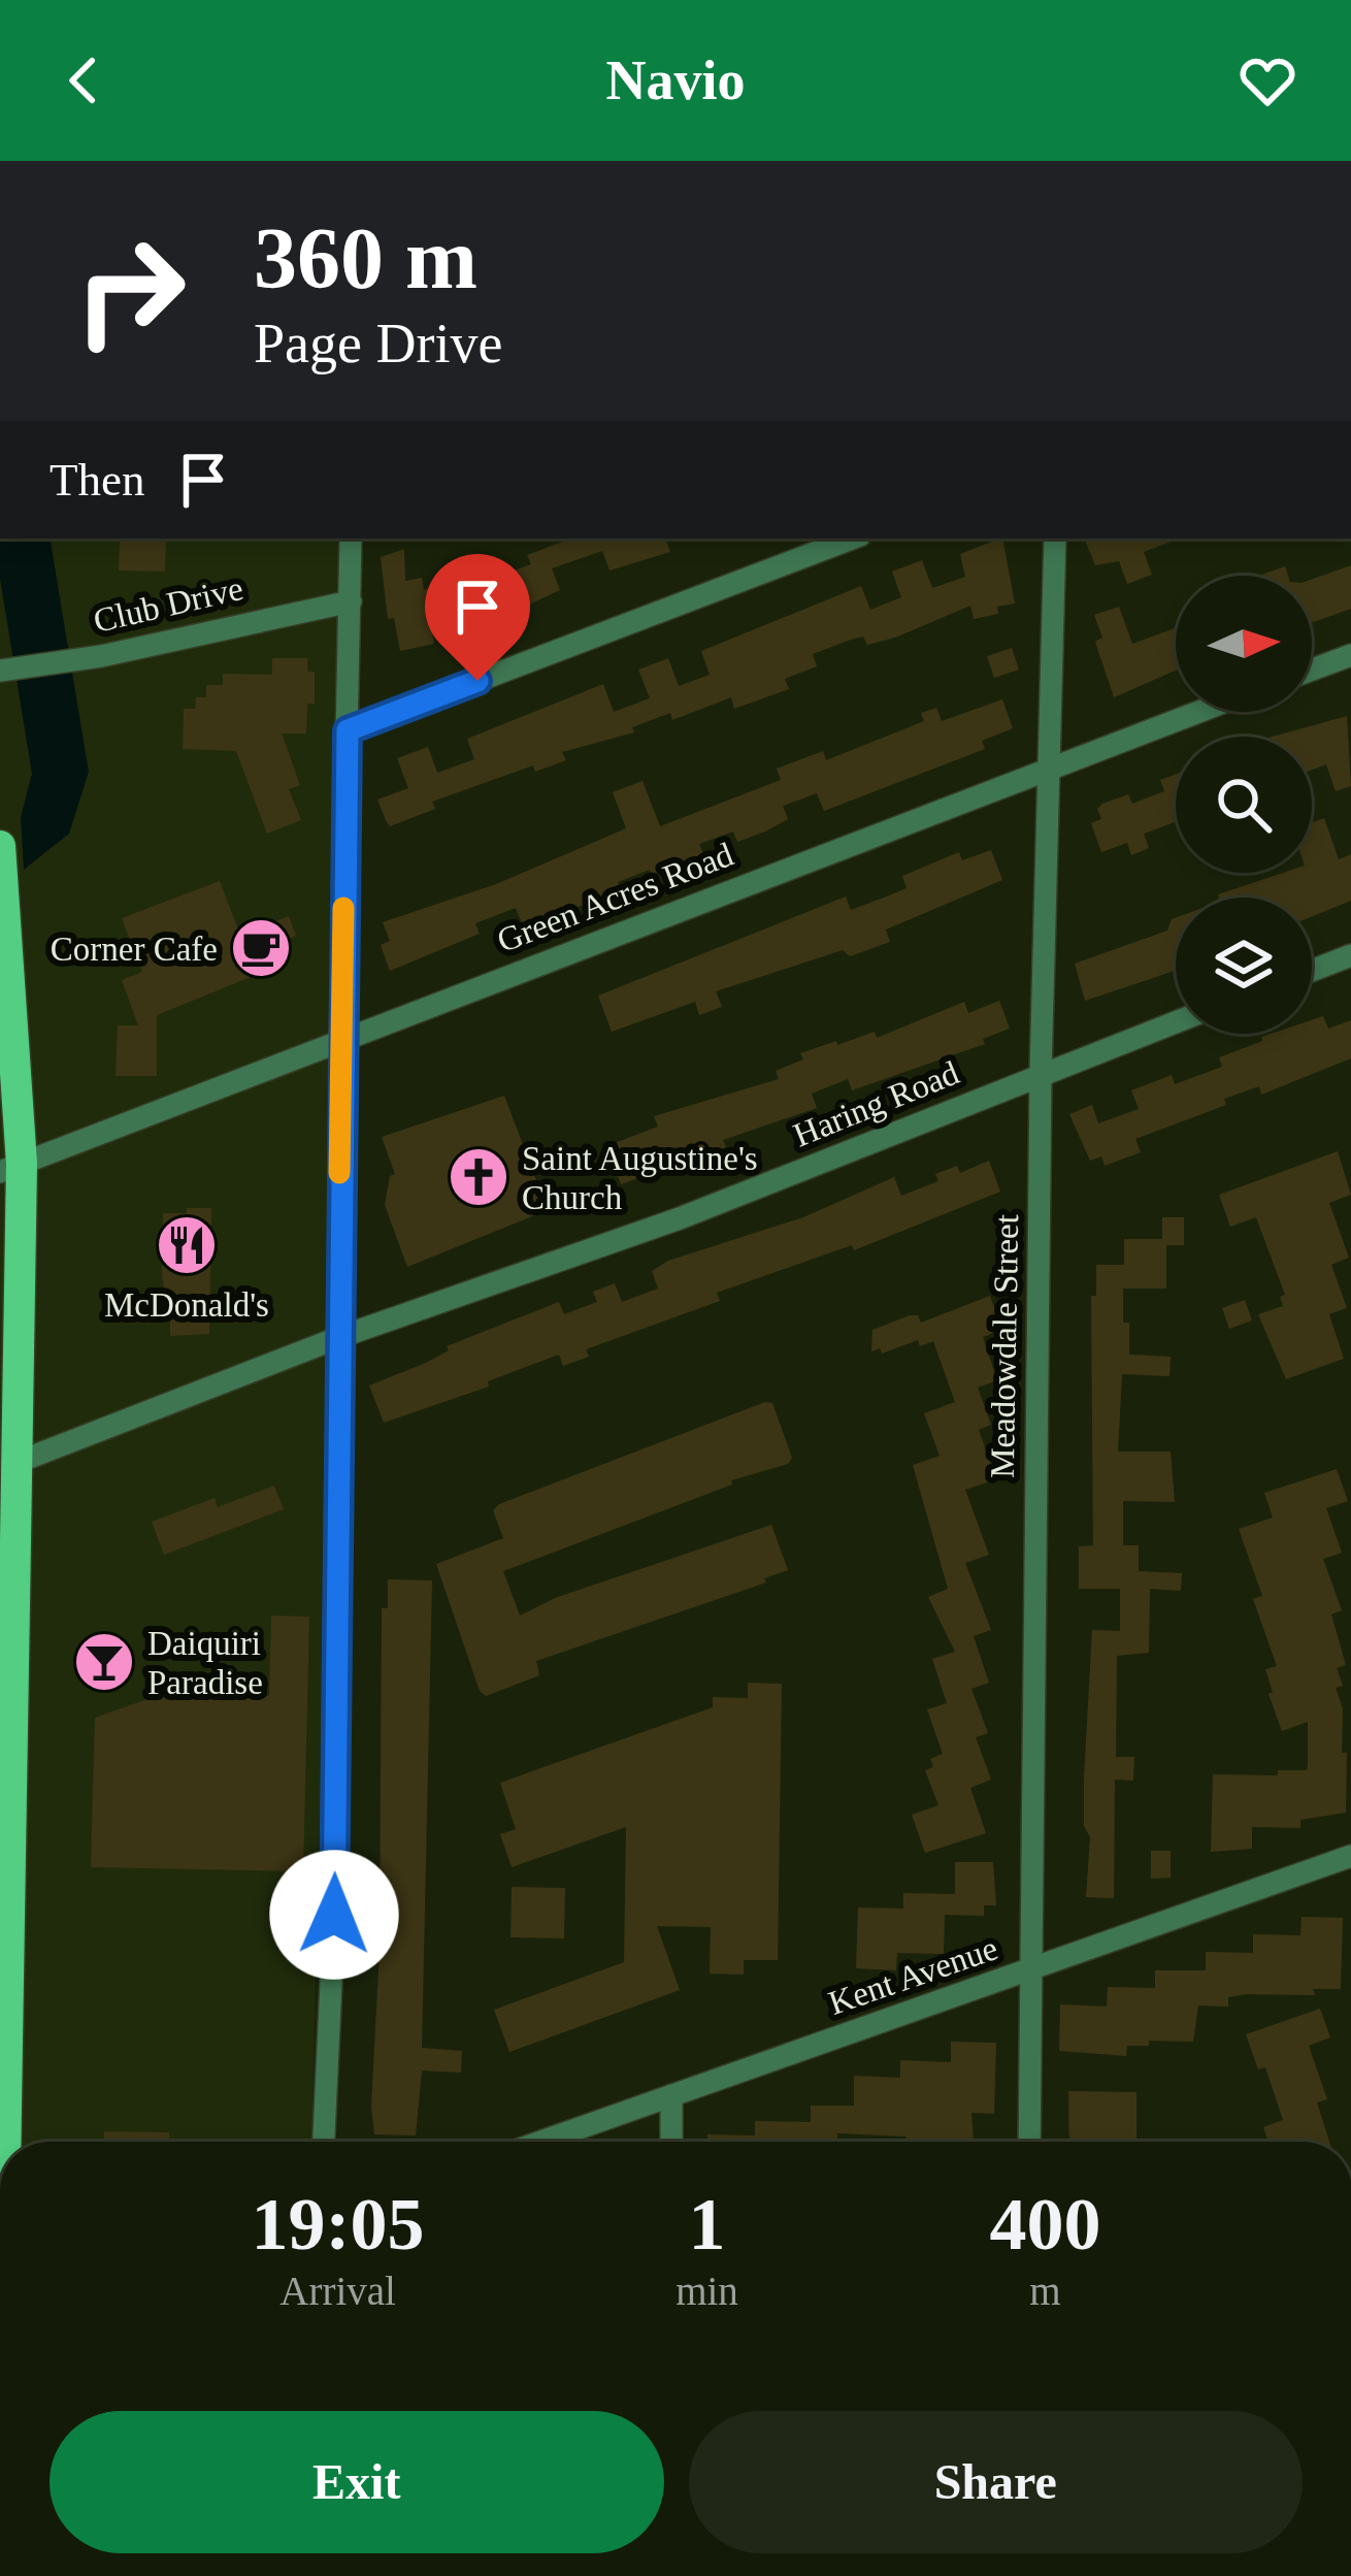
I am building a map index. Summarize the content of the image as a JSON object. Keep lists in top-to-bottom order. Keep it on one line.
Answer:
{"streets":{"street":["Club Drive","Green Acres Road","Haring Road","Meadowdale Street","Kent Avenue"]},"crossings":[["Green Acres Road","Meadowdale Street"],["Haring Road","Meadowdale Street"],["Meadowdale Street","Kent Avenue"]],"places":{"cafe":["Corner Cafe"],"church":["Saint Augustine's Church"],"restaurant":["McDonald's"],"bar":["Daiquiri Paradise"]},"north":"right","page":{"header":"Navio","turn":["360 m","Page Drive"],"then":"Then","eta":["19:05","Arrival","1","min","400","m"],"buttons":["Exit","Share"]}}
